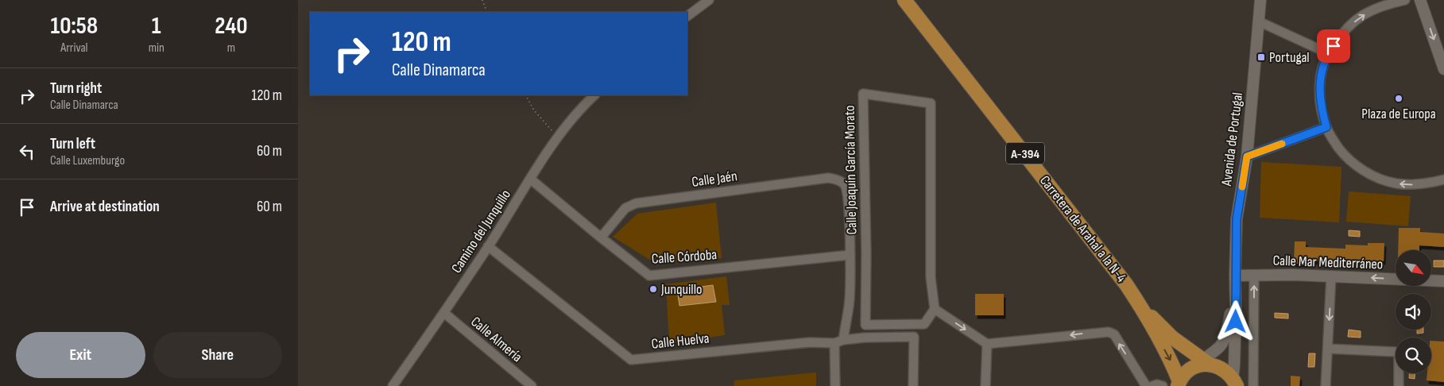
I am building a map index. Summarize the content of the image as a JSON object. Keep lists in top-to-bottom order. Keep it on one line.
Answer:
{"streets":{"main road":["A-394","Carretera de Arahal a la N-4"],"street":["Avenida de Portugal","Calle Joaquín García Morato","Calle Jaén","Camino del Junquillo","Calle Córdoba","Calle Mar Mediterráneo","Calle Almería","Calle Huelva"]},"crossings":[["Avenida de Portugal","A-394"],["Avenida de Portugal","Carretera de Arahal a la N-4"],["Avenida de Portugal","Calle Mar Mediterráneo"],["A-394","Carretera de Arahal a la N-4"],["Calle Jaén","Calle Córdoba"],["Camino del Junquillo","Calle Córdoba"],["Camino del Junquillo","Calle Almería"],["Camino del Junquillo","Calle Huelva"]],"one_way":["Calle Mar Mediterráneo"],"places":{"transit":["Portugal"],"other":["Plaza de Europa","Junquillo"]},"north":"bottom right","page":{"eta":["10:58","Arrival","1","min","240","m"],"turn":["120 m","Calle Dinamarca"],"list":[{"name":"Turn right","note":"Calle Dinamarca","value":"120 m"},{"name":"Turn left","note":"Calle Luxemburgo","value":"60 m"},{"name":"Arrive at destination","value":"60 m"}],"buttons":["Exit","Share"]}}
